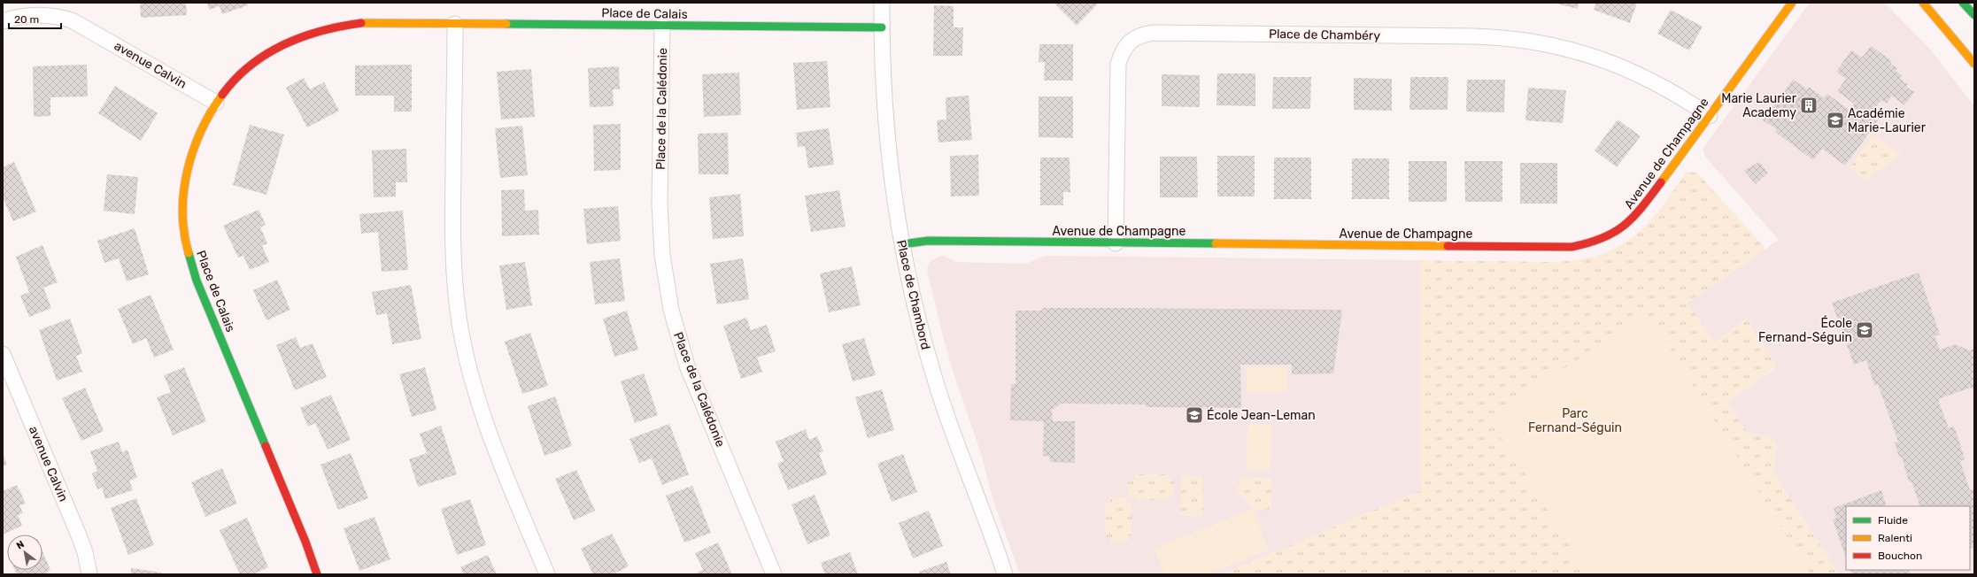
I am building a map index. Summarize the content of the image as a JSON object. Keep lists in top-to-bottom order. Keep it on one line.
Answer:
{"streets":{"street":["Place de Calais","Place de Chambéry","avenue Calvin","Place de la Calédonie","Avenue de Champagne","Place de Chambord"]},"crossings":[["Place de Calais","avenue Calvin"],["Place de Calais","Place de la Calédonie"],["Place de Calais","Place de Chambord"],["Place de Chambéry","Avenue de Champagne"],["Avenue de Champagne","Place de Chambord"]],"parks":["Parc Fernand-Séguin"],"places":{"building":["Marie Laurier Academy"],"school or university":["Académie Marie-Laurier","École Fernand-Séguin","École Jean-Leman"]},"legend":["Fluide","Ralenti","Bouchon"],"scale_bar":"20 m","north":"top left"}
